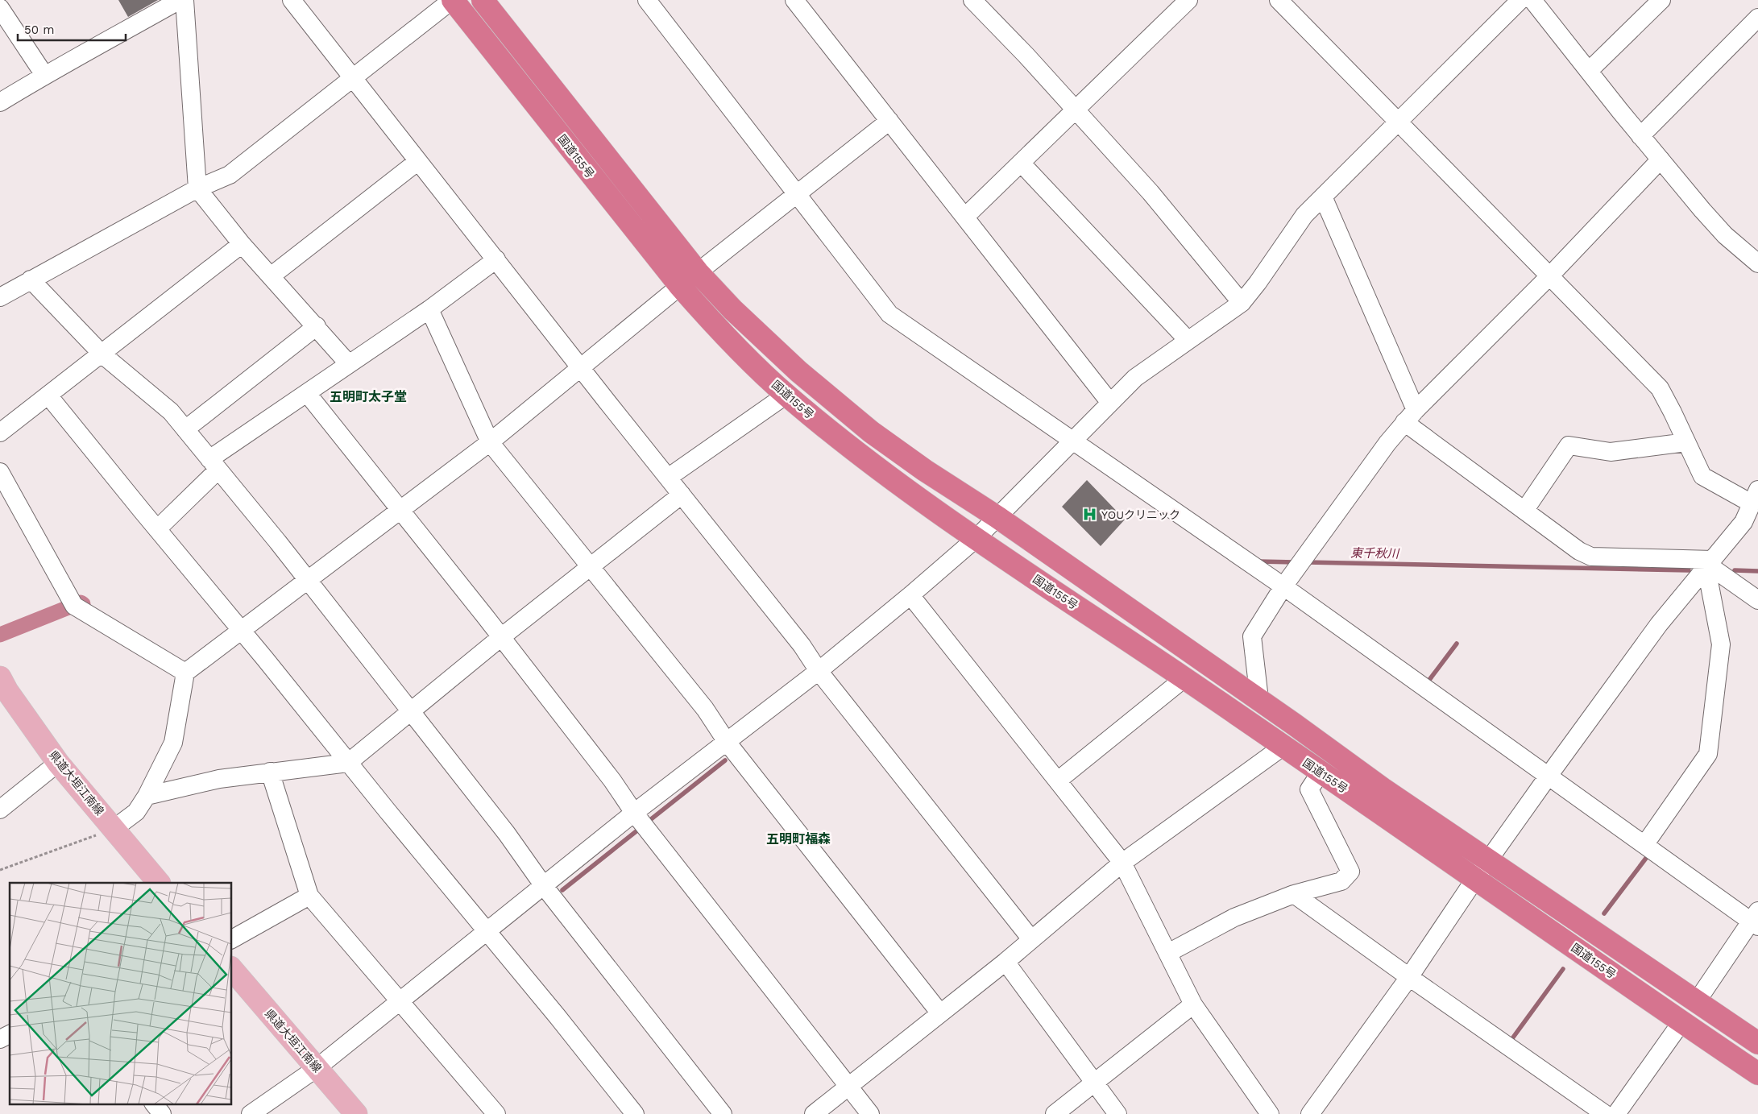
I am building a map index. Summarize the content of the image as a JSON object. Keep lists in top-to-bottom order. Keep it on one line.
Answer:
{"streets":{"highway":["国道155号"],"main road":["県道大垣江南線"]},"districts":["五明町太子堂","五明町福森"],"water":["東千秋川"],"places":{"hospital":["YOUクリニック"]},"scale_bar":"50 m"}
